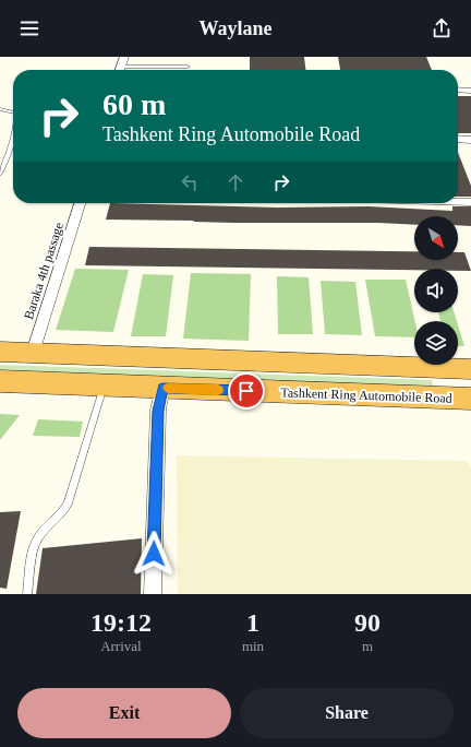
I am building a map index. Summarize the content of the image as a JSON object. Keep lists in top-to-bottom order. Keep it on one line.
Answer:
{"streets":{"highway":["Tashkent Ring Automobile Road"],"street":["Baraka 4th passage"]},"north":"bottom right","page":{"header":"Waylane","turn":["60 m","Tashkent Ring Automobile Road"],"eta":["19:12","Arrival","1","min","90","m"],"buttons":["Exit","Share"]}}
